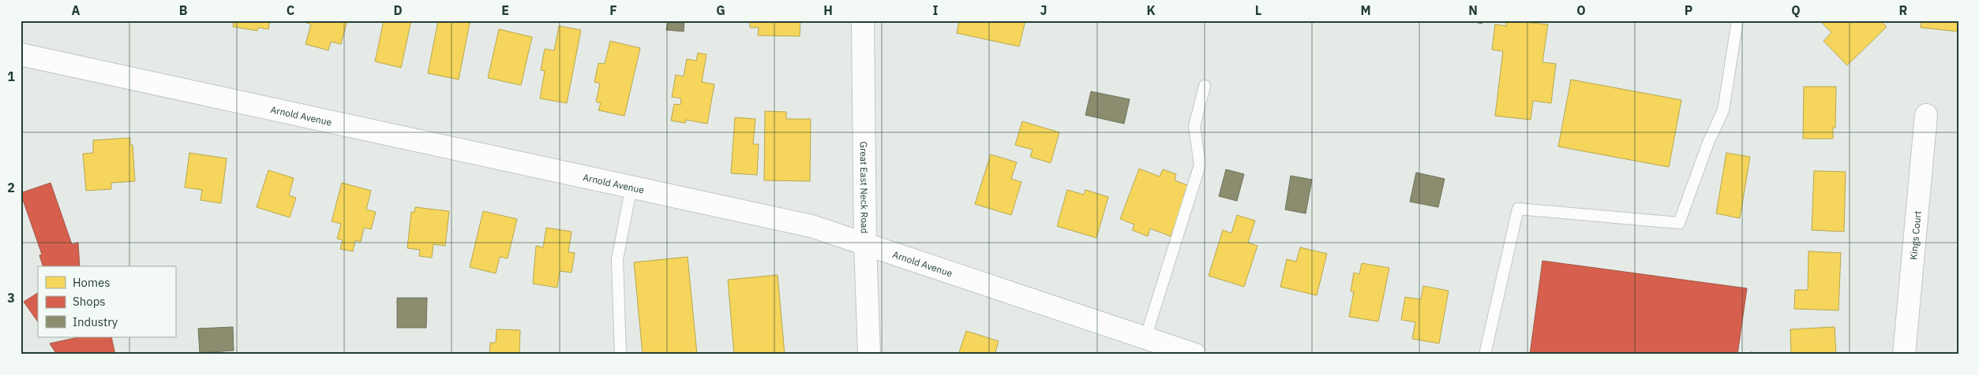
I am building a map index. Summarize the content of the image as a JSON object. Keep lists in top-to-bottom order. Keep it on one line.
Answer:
{"streets":{"street":["Arnold Avenue","Great East Neck Road","Kings Court"]},"crossings":[["Arnold Avenue","Great East Neck Road"]],"legend":["Homes","Shops","Industry"],"grid":{"columns":["A","B","C","D","E","F","G","H","I","J","K","L","M","N","O","P","Q","R"],"rows":["1","2","3"]}}
